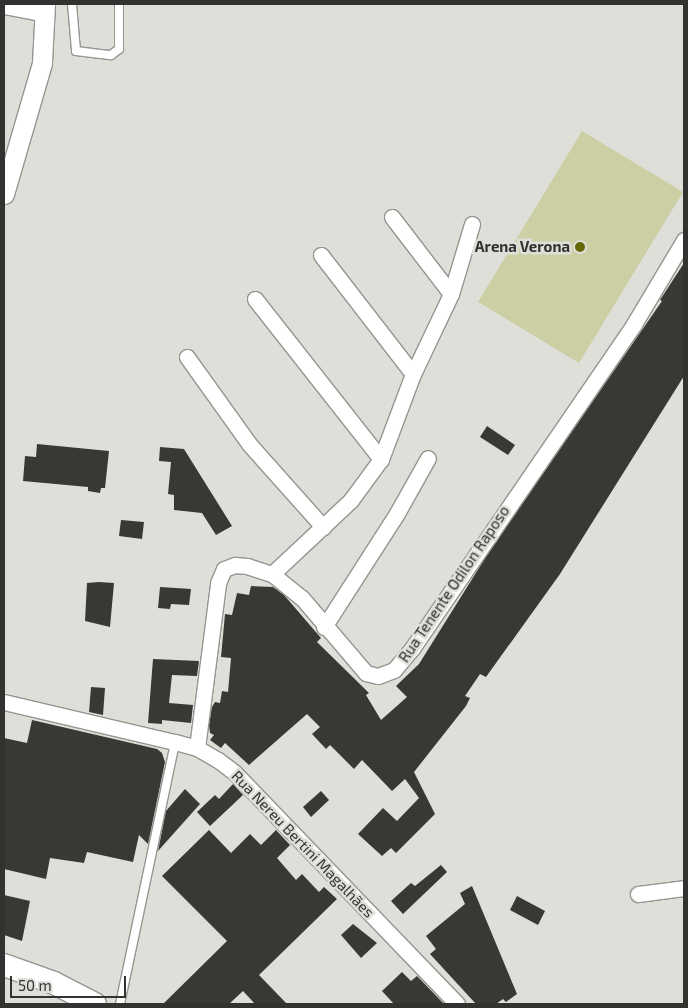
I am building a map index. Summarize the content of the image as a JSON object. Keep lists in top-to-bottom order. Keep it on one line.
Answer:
{"streets":{"street":["Rua Tenente Odilon Raposo","Rua Nereu Bertini Magalhães"]},"crossings":[["Rua Tenente Odilon Raposo","Rua Nereu Bertini Magalhães"]],"places":["Arena Verona"],"scale_bar":"50 m"}
